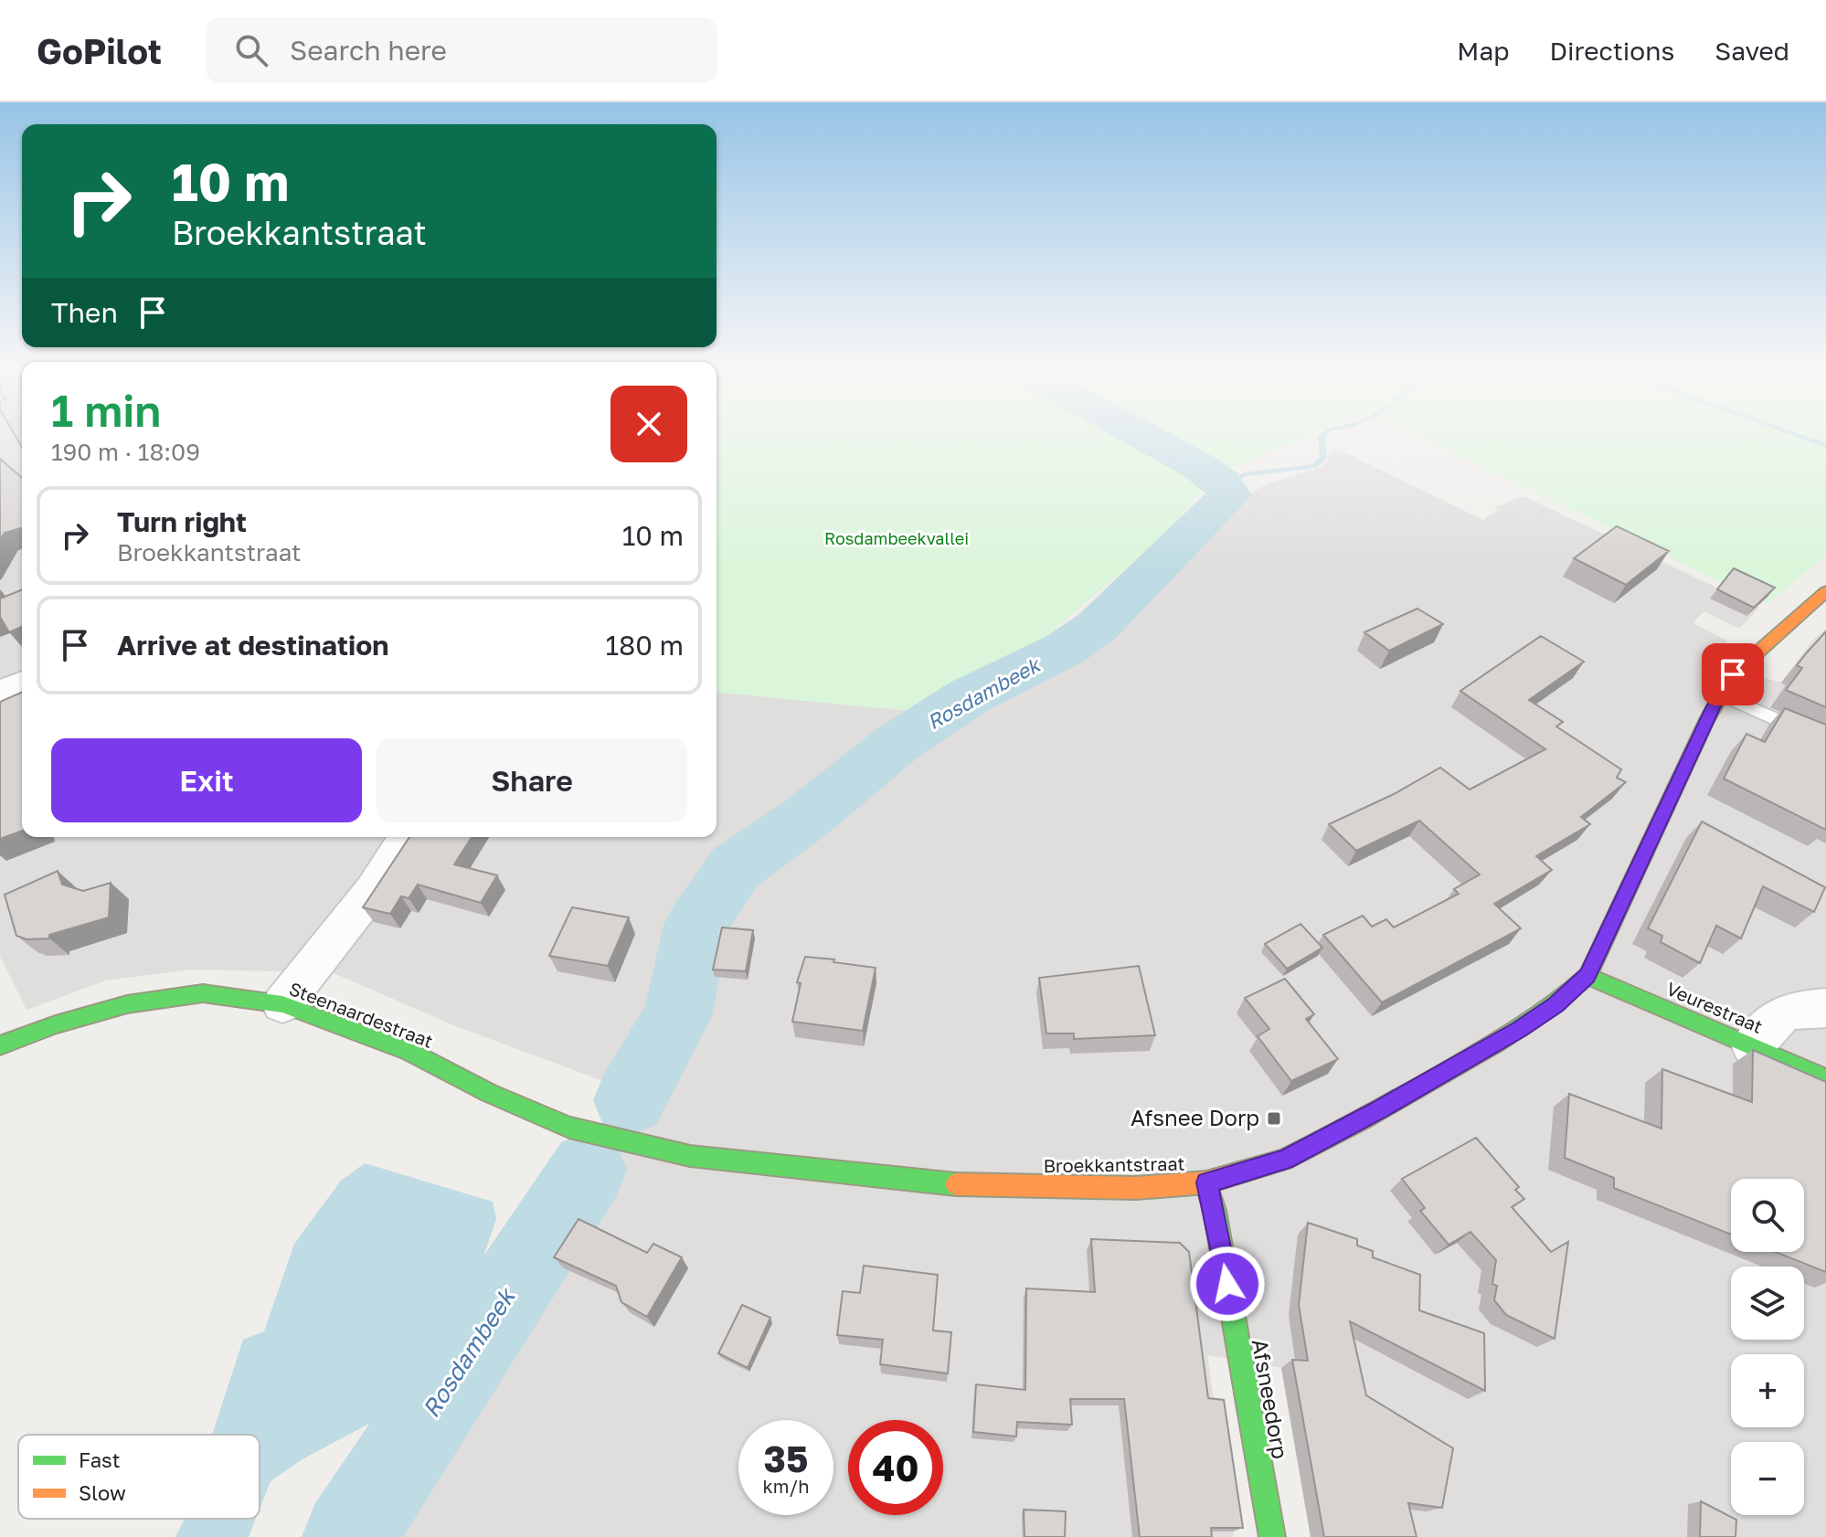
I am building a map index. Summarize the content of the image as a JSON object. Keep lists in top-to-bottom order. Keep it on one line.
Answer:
{"streets":{"street":["Veurestraat","Steenaardestraat","Broekkantstraat","Afsneedorp"]},"crossings":[["Veurestraat","Broekkantstraat"],["Steenaardestraat","Broekkantstraat"],["Broekkantstraat","Afsneedorp"]],"water":["Rosdambeek"],"parks":["Rosdambeekvallei"],"places":{"transit":["Afsnee Dorp"]},"legend":["Fast","Slow"],"page":{"header":"GoPilot","search":"Search here","nav":["Map","Directions","Saved"],"turn":["10 m","Broekkantstraat"],"then":"Then","heading":["1 min","190 m · 18:09"],"list":[{"name":"Turn right","note":"Broekkantstraat","value":"10 m"},{"name":"Arrive at destination","value":"180 m"}],"buttons":["Exit","Share"],"map_buttons":["+","−"],"speed":"35 km/h","limit":"40"}}
